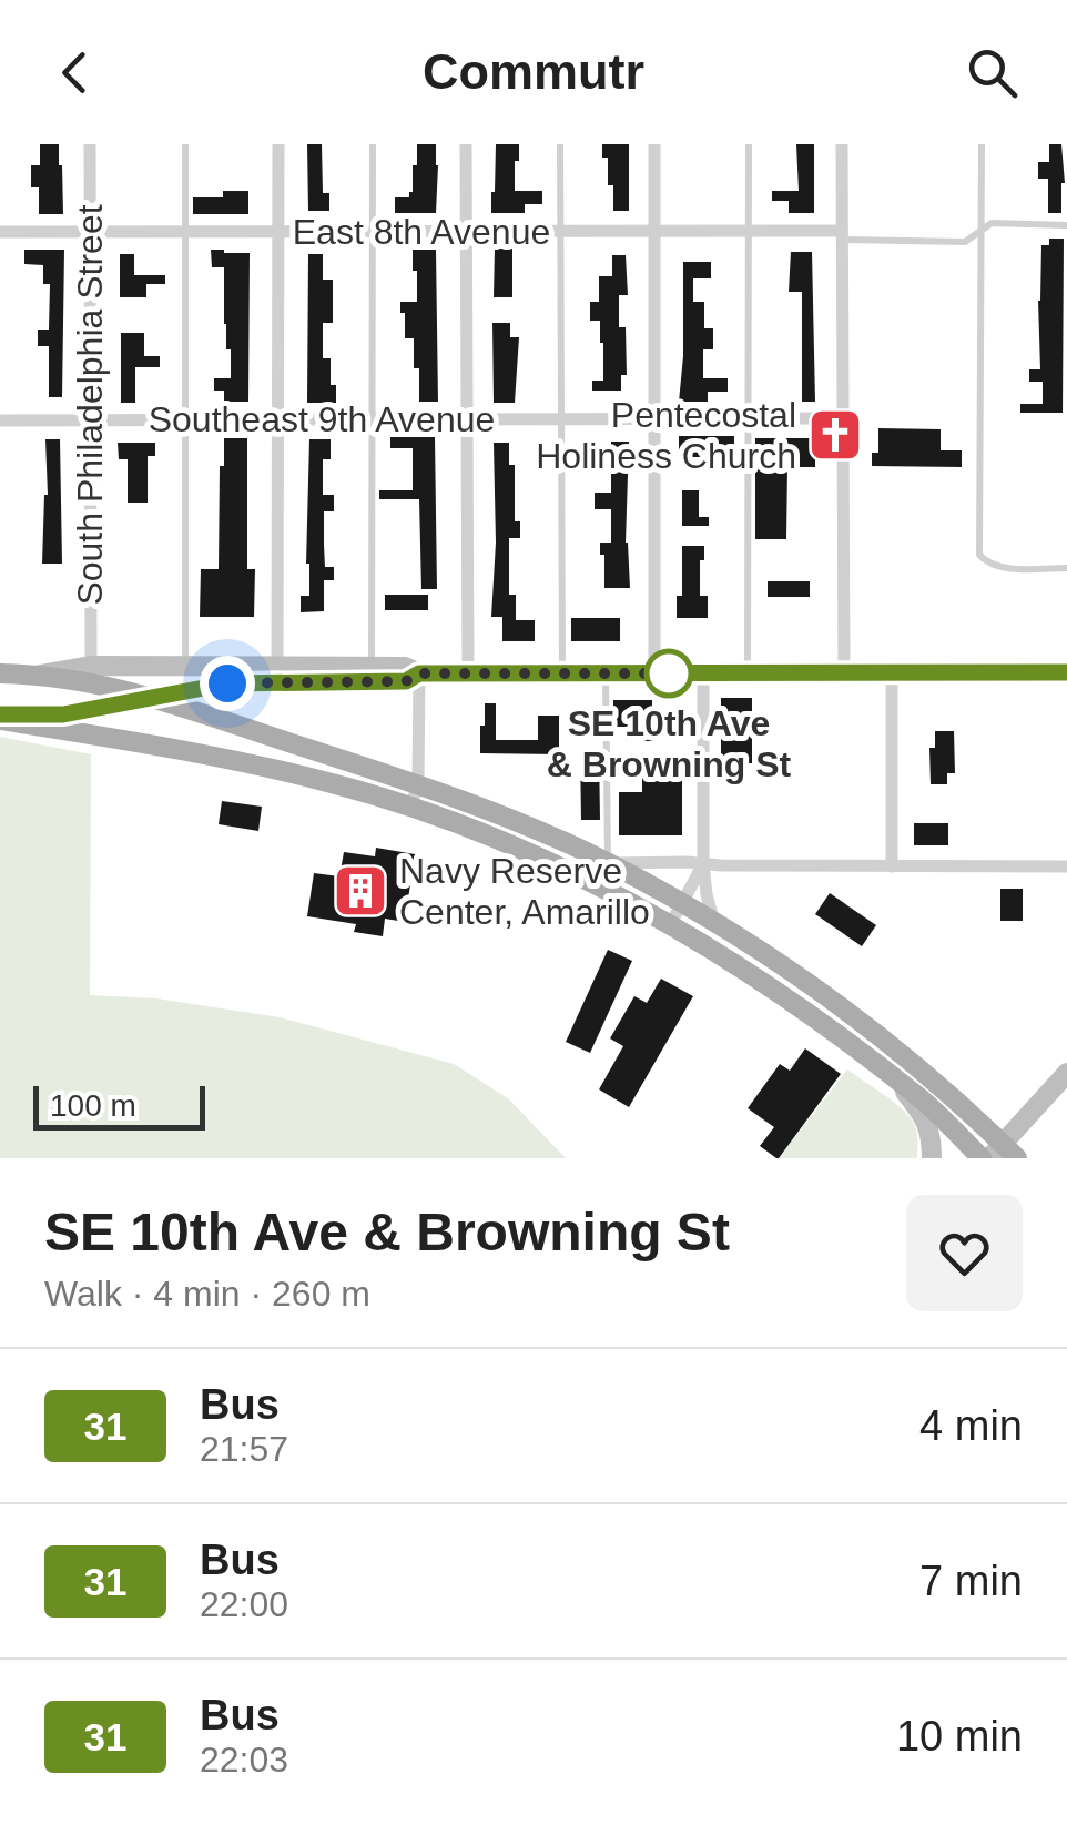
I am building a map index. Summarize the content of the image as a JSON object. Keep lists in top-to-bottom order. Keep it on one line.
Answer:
{"streets":{"street":["East 8th Avenue","South Philadelphia Street","Southeast 9th Avenue"]},"crossings":[["East 8th Avenue","South Philadelphia Street"],["South Philadelphia Street","Southeast 9th Avenue"]],"places":{"church":["Pentecostal Holiness Church"],"other":["SE 10th Ave & Browning St"],"building":["Navy Reserve Center, Amarillo"]},"lines":["bus line 31"],"scale_bar":"100 m","page":{"header":"Commutr","scale":"100 m","heading":["SE 10th Ave & Browning St","Walk · 4 min · 260 m"],"list":[{"mark":"31","name":"Bus","note":"21:57","value":"4 min"},{"mark":"31","name":"Bus","note":"22:00","value":"7 min"},{"mark":"31","name":"Bus","note":"22:03","value":"10 min"}]}}
